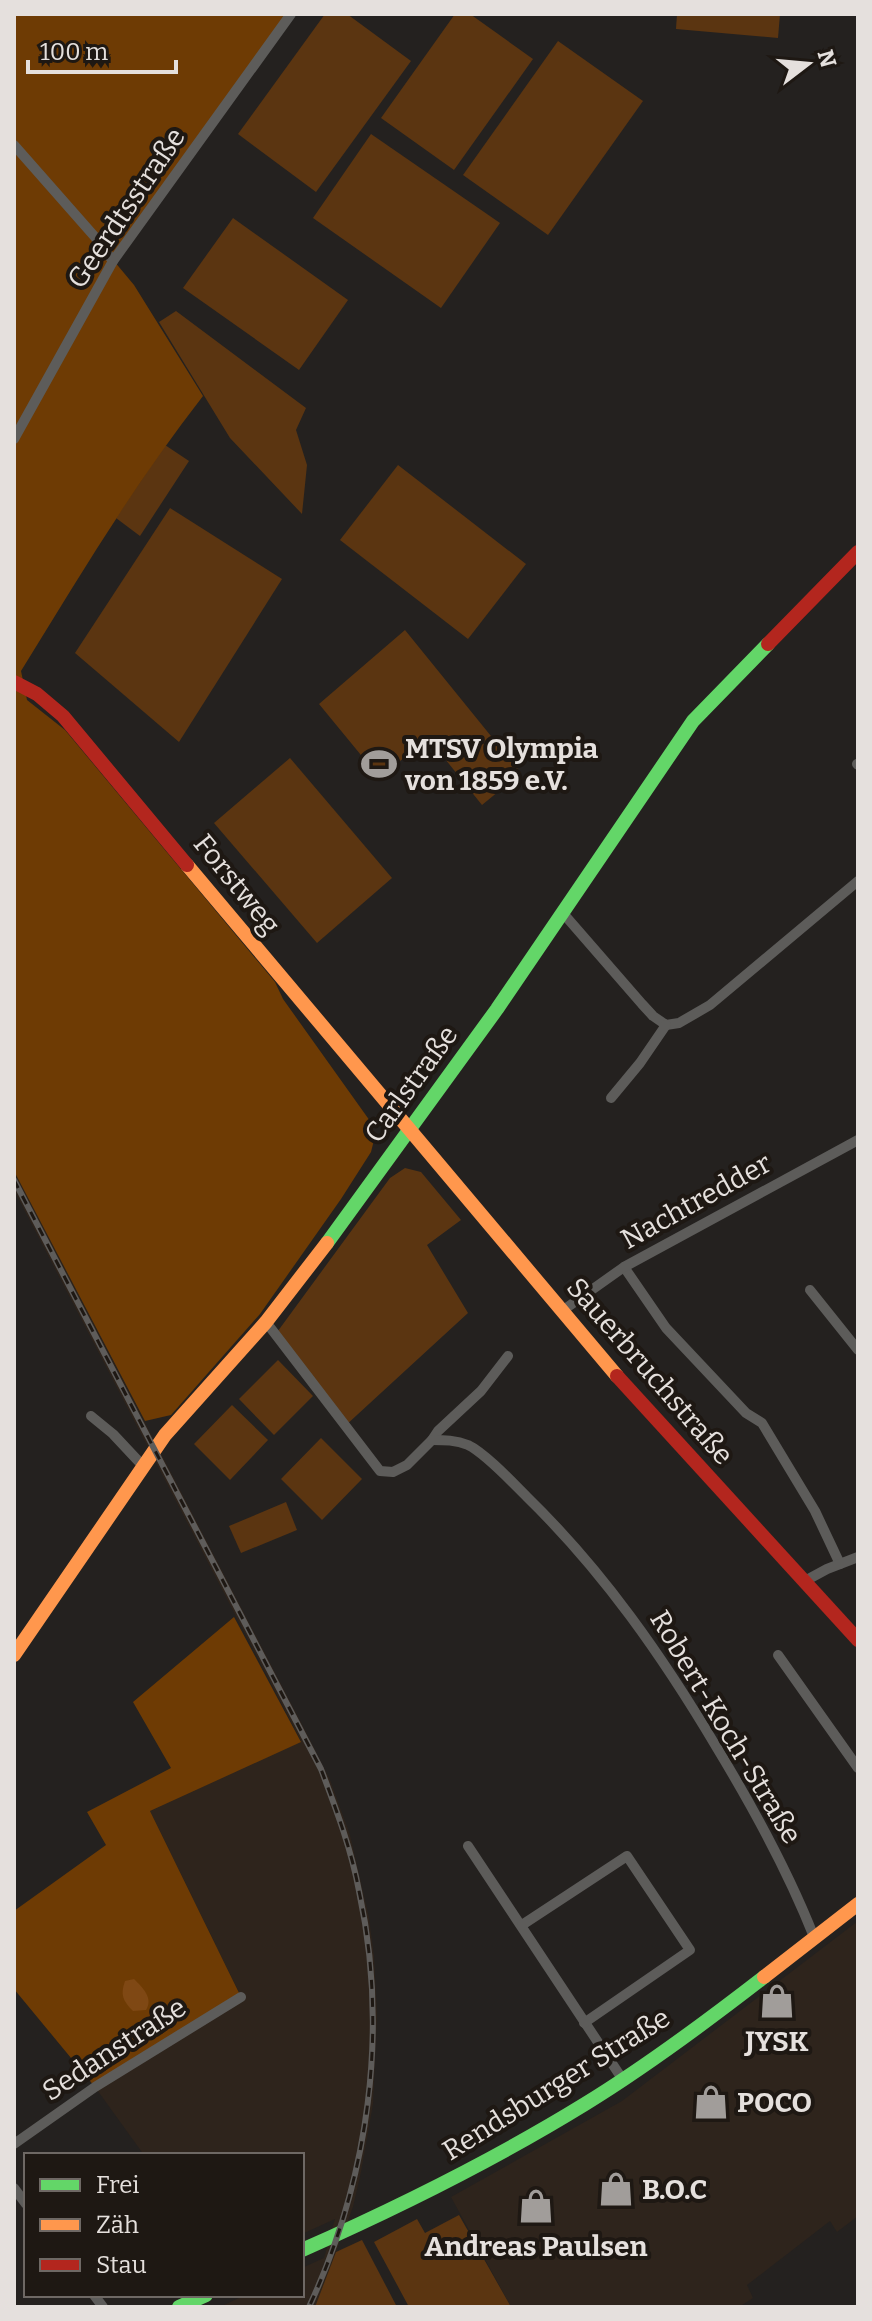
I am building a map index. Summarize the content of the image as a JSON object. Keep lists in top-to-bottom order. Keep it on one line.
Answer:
{"streets":{"street":["Geerdtsstraße","Forstweg","Carlstraße","Nachtredder","Sauerbruchstraße","Robert-Koch-Straße","Sedanstraße","Rendsburger Straße"]},"crossings":[["Forstweg","Carlstraße"],["Forstweg","Sauerbruchstraße"],["Carlstraße","Sauerbruchstraße"],["Nachtredder","Sauerbruchstraße"],["Robert-Koch-Straße","Rendsburger Straße"]],"places":{"sports":["MTSV Olympia von 1859 e.V."],"shop":["JYSK","POCO","B.O.C","Andreas Paulsen"]},"legend":["Frei","Zäh","Stau"],"scale_bar":"100 m","north":"right"}
